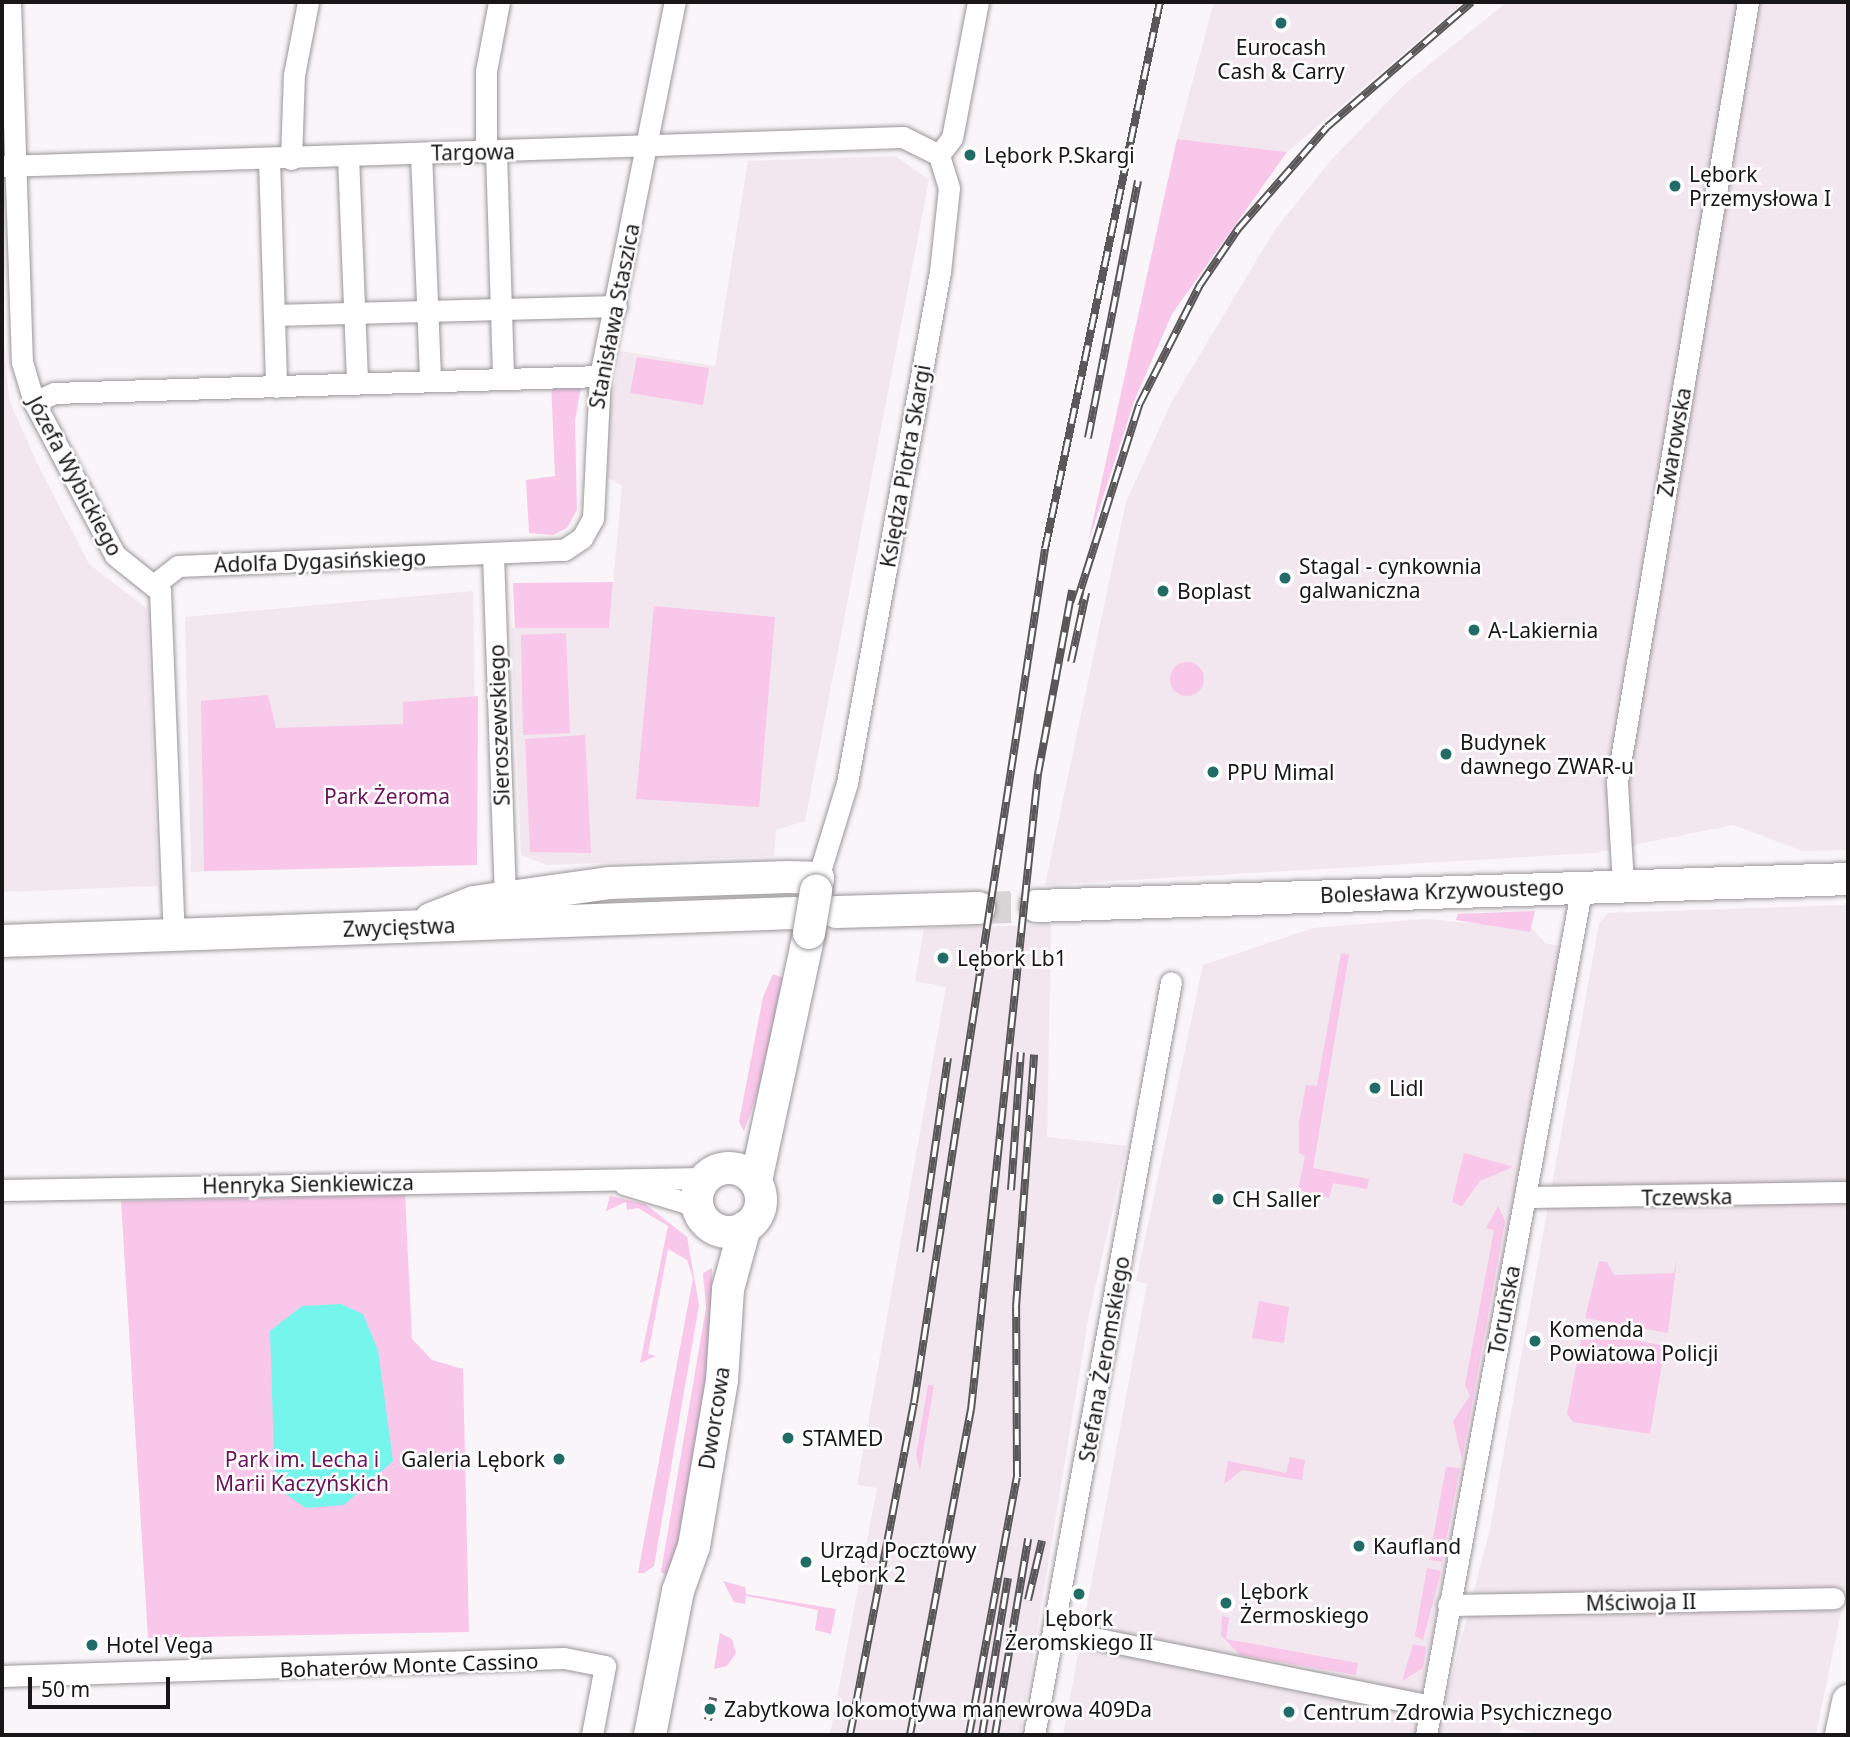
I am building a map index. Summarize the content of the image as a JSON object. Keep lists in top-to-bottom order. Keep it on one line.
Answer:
{"streets":{"main road":["Bolesława Krzywoustego","Zwycięstwa","Dworcowa"],"street":["Targowa","Stanisława Staszica","Zwarowska","Księdza Piotra Skargi","Józefa Wybickiego","Adolfa Dygasińskiego","Sieroszewskiego","Henryka Sienkiewicza","Tczewska","Toruńska","Stefana Żeromskiego","Mściwoja II","Bohaterów Monte Cassino"]},"crossings":[["Targowa","Stanisława Staszica"],["Targowa","Księdza Piotra Skargi"],["Targowa","Józefa Wybickiego"],["Stanisława Staszica","Adolfa Dygasińskiego"],["Stanisława Staszica","Sieroszewskiego"],["Zwarowska","Bolesława Krzywoustego"],["Księdza Piotra Skargi","Zwycięstwa"],["Józefa Wybickiego","Adolfa Dygasińskiego"],["Adolfa Dygasińskiego","Sieroszewskiego"],["Bolesława Krzywoustego","Toruńska"],["Henryka Sienkiewicza","Dworcowa"],["Tczewska","Toruńska"],["Toruńska","Mściwoja II"]],"parks":["Park Żeroma","Park im. Lecha i Marii Kaczyńskich"],"places":["Eurocash Cash & Carry","Lębork P.Skargi","Lębork Przemysłowa I","Stagal - cynkownia galwaniczna","Boplast","A-Lakiernia","Budynek dawnego ZWAR-u","PPU Mimal","Lębork Lb1","Lidl","CH Saller","Komenda Powiatowa Policji","STAMED","Galeria Lębork","Kaufland","Urząd Pocztowy Lębork 2","Lębork Żeromskiego II","Lębork Żermoskiego","Hotel Vega","Zabytkowa lokomotywa manewrowa 409Da","Centrum Zdrowia Psychicznego"],"scale_bar":"50 m"}
